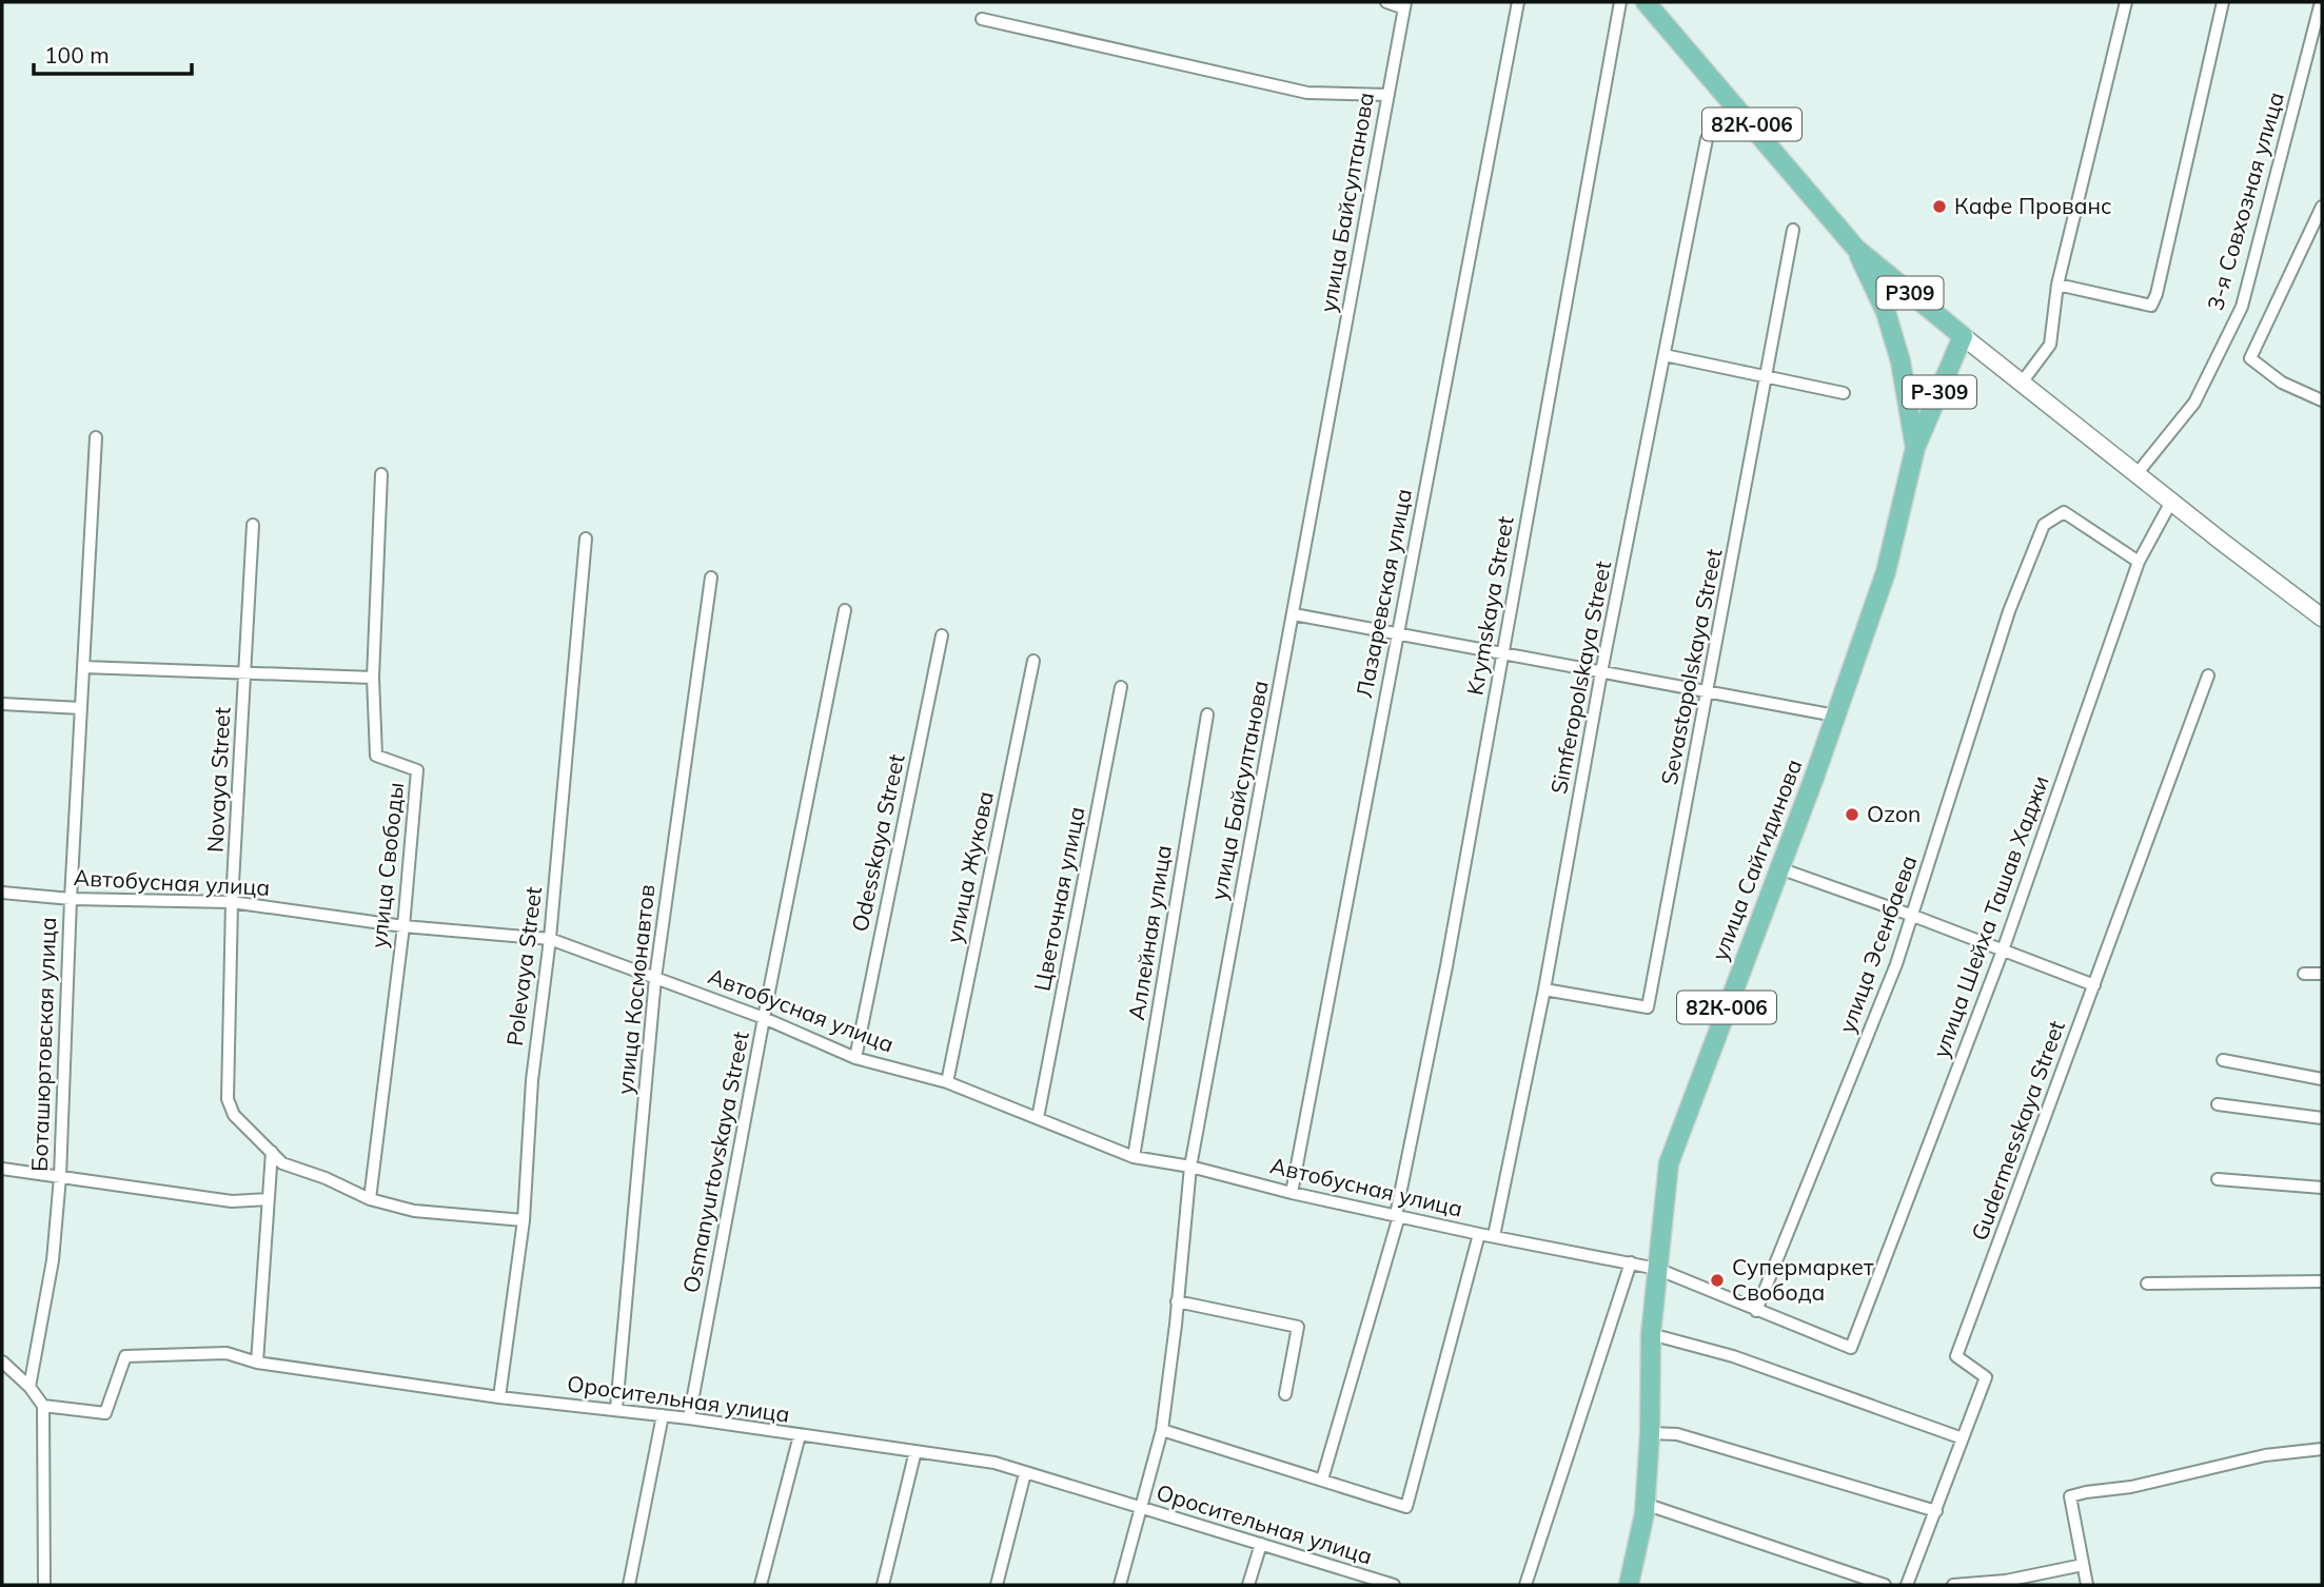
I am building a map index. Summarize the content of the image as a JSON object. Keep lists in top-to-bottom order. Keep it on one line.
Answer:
{"streets":{"main road":["82К-006","Р309","Р-309","улица Сайгидинова"],"street":["3-я Совхозная улица","улица Байсултанова","Лазаревская улица","Krymskaya Street","Sevastopolskaya Street","Simferopolskaya Street","Novaya Street","Odesskaya Street","улица Свободы","улица Жукова","Автобусная улица","Цветочная улица","улица Шейха Ташав Хаджи","Аллейная улица","улица Эсенбаева","Polevaya Street","улица Космонавтов","Боташюртовская улица","Gudermesskaya Street","Osmanyurtovskaya Street","Оросительная улица"]},"crossings":[["82К-006","Р309"],["82К-006","улица Сайгидинова"],["улица Байсултанова","Автобусная улица"],["улица Байсултанова","Оросительная улица"],["Р309","улица Сайгидинова"],["Лазаревская улица","Автобусная улица"],["Krymskaya Street","Автобусная улица"],["Sevastopolskaya Street","Simferopolskaya Street"],["Simferopolskaya Street","Автобусная улица"],["Novaya Street","улица Свободы"],["Novaya Street","Автобусная улица"],["Novaya Street","Polevaya Street"],["Odesskaya Street","Автобусная улица"],["улица Сайгидинова","Автобусная улица"],["улица Свободы","Автобусная улица"],["улица Жукова","Автобусная улица"],["Автобусная улица","Цветочная улица"],["Автобусная улица","улица Шейха Ташав Хаджи"],["Автобусная улица","Аллейная улица"],["Автобусная улица","улица Эсенбаева"],["Автобусная улица","Polevaya Street"],["Автобусная улица","улица Космонавтов"],["Автобусная улица","Боташюртовская улица"],["Автобусная улица","Osmanyurtovskaya Street"],["улица Шейха Ташав Хаджи","улица Эсенбаева"],["Polevaya Street","Оросительная улица"],["улица Космонавтов","Оросительная улица"],["Osmanyurtovskaya Street","Оросительная улица"]],"places":["Кафе Прованс","Ozon","Супермаркет Свобода"],"scale_bar":"100 m"}
